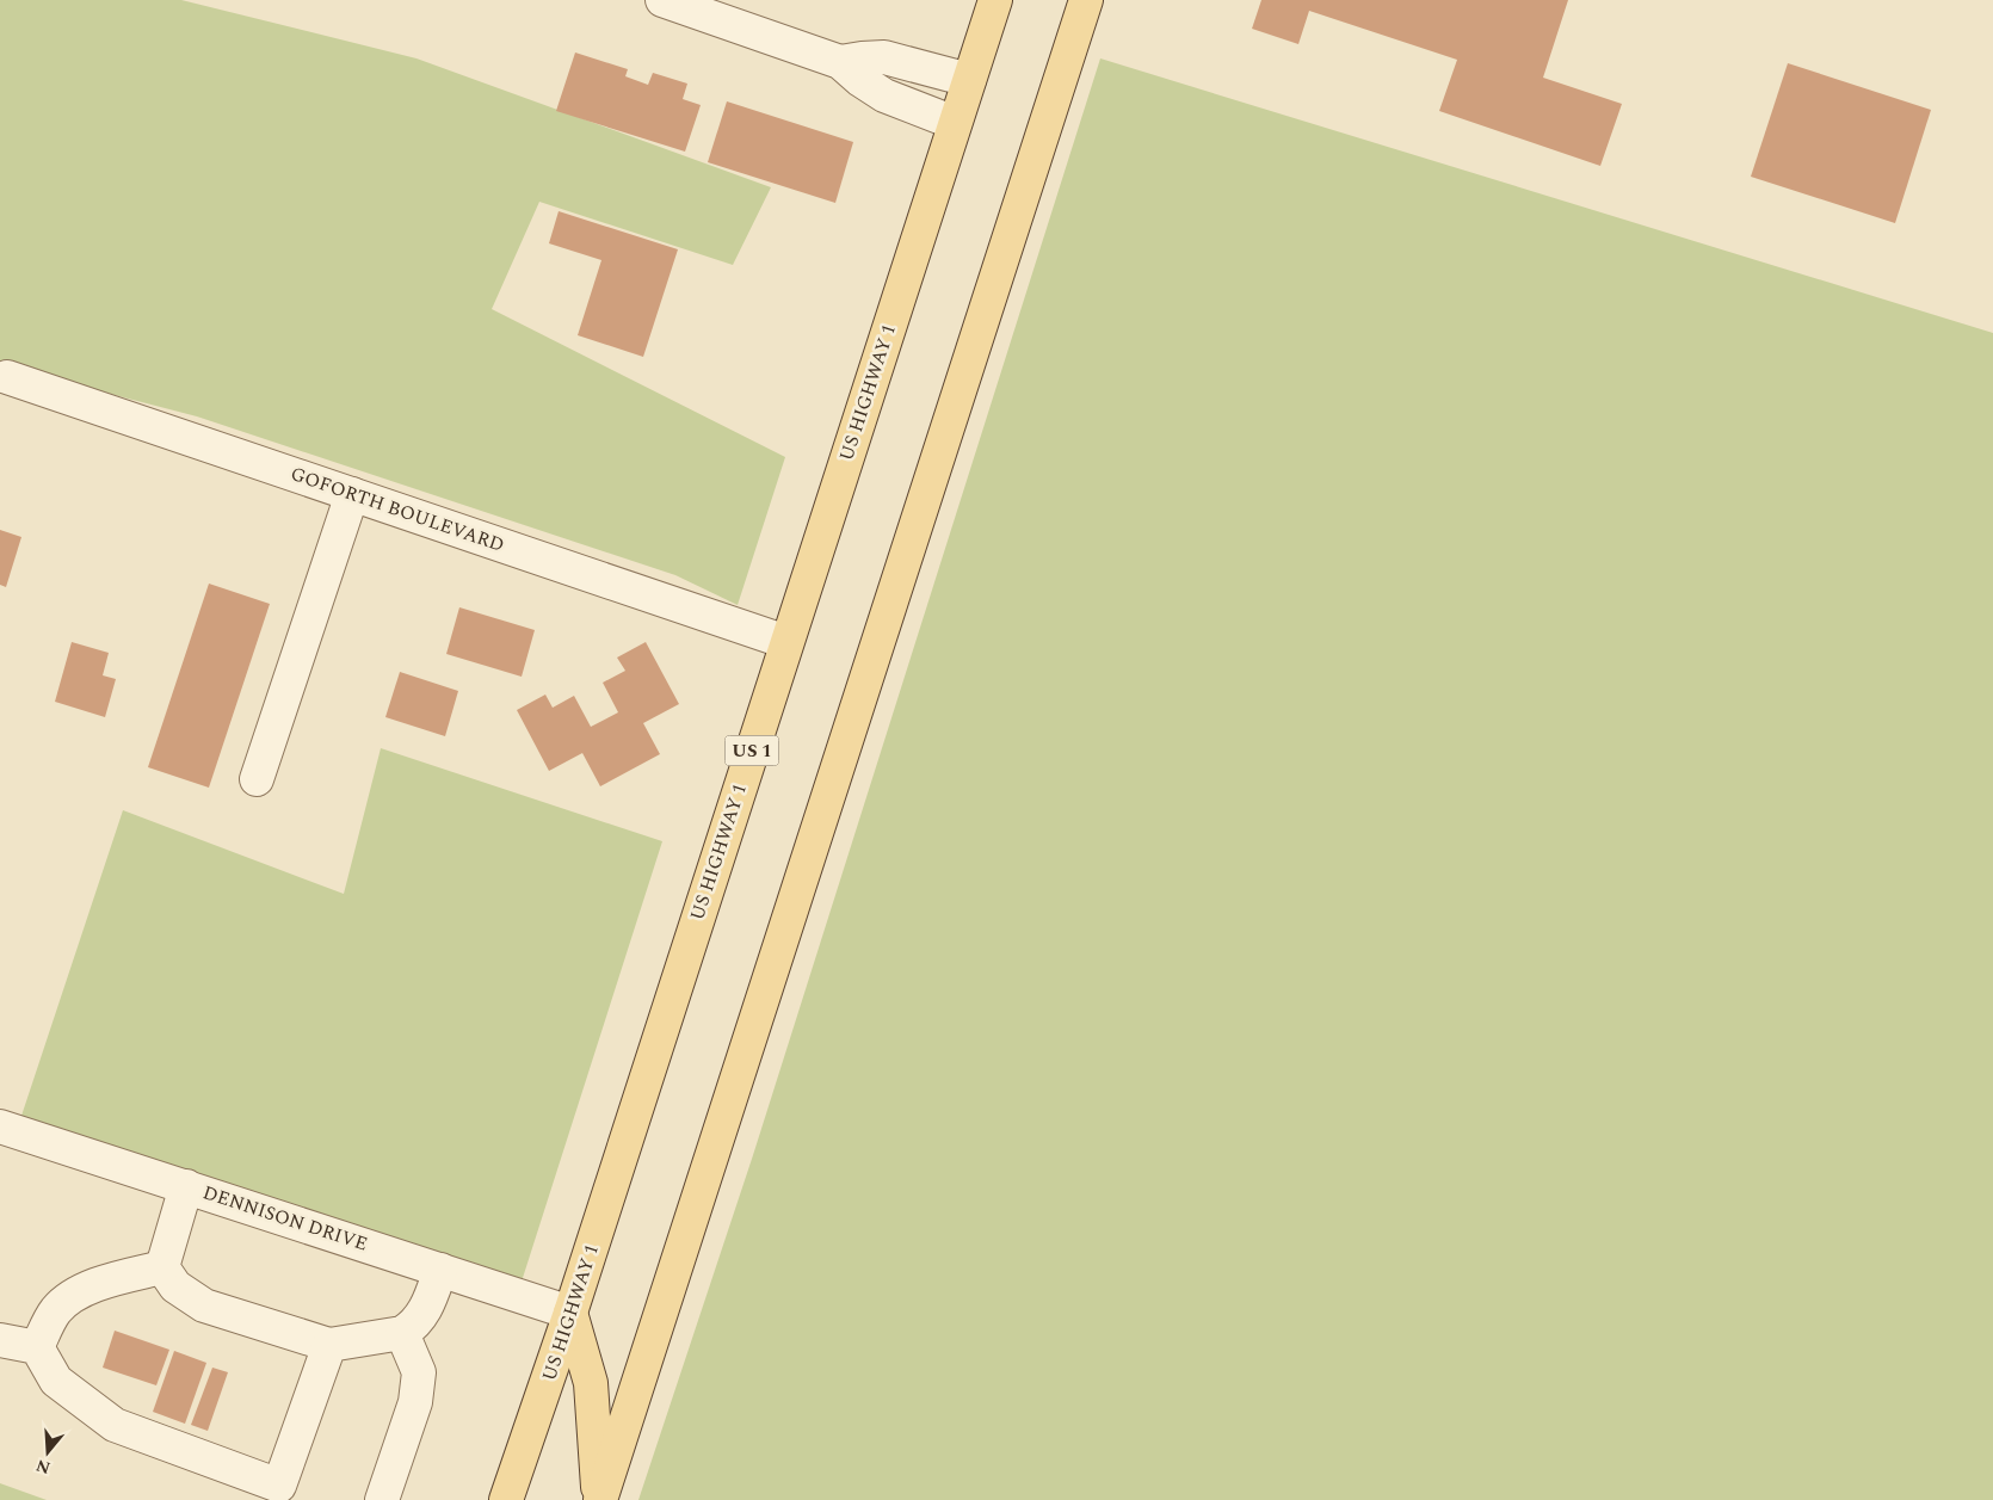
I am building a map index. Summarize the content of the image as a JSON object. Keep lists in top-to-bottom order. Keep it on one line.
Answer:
{"streets":{"main road":["US HIGHWAY 1","US 1"],"street":["GOFORTH BOULEVARD","DENNISON DRIVE"]},"crossings":[["US HIGHWAY 1","GOFORTH BOULEVARD"],["US HIGHWAY 1","DENNISON DRIVE"]],"north":"bottom"}
